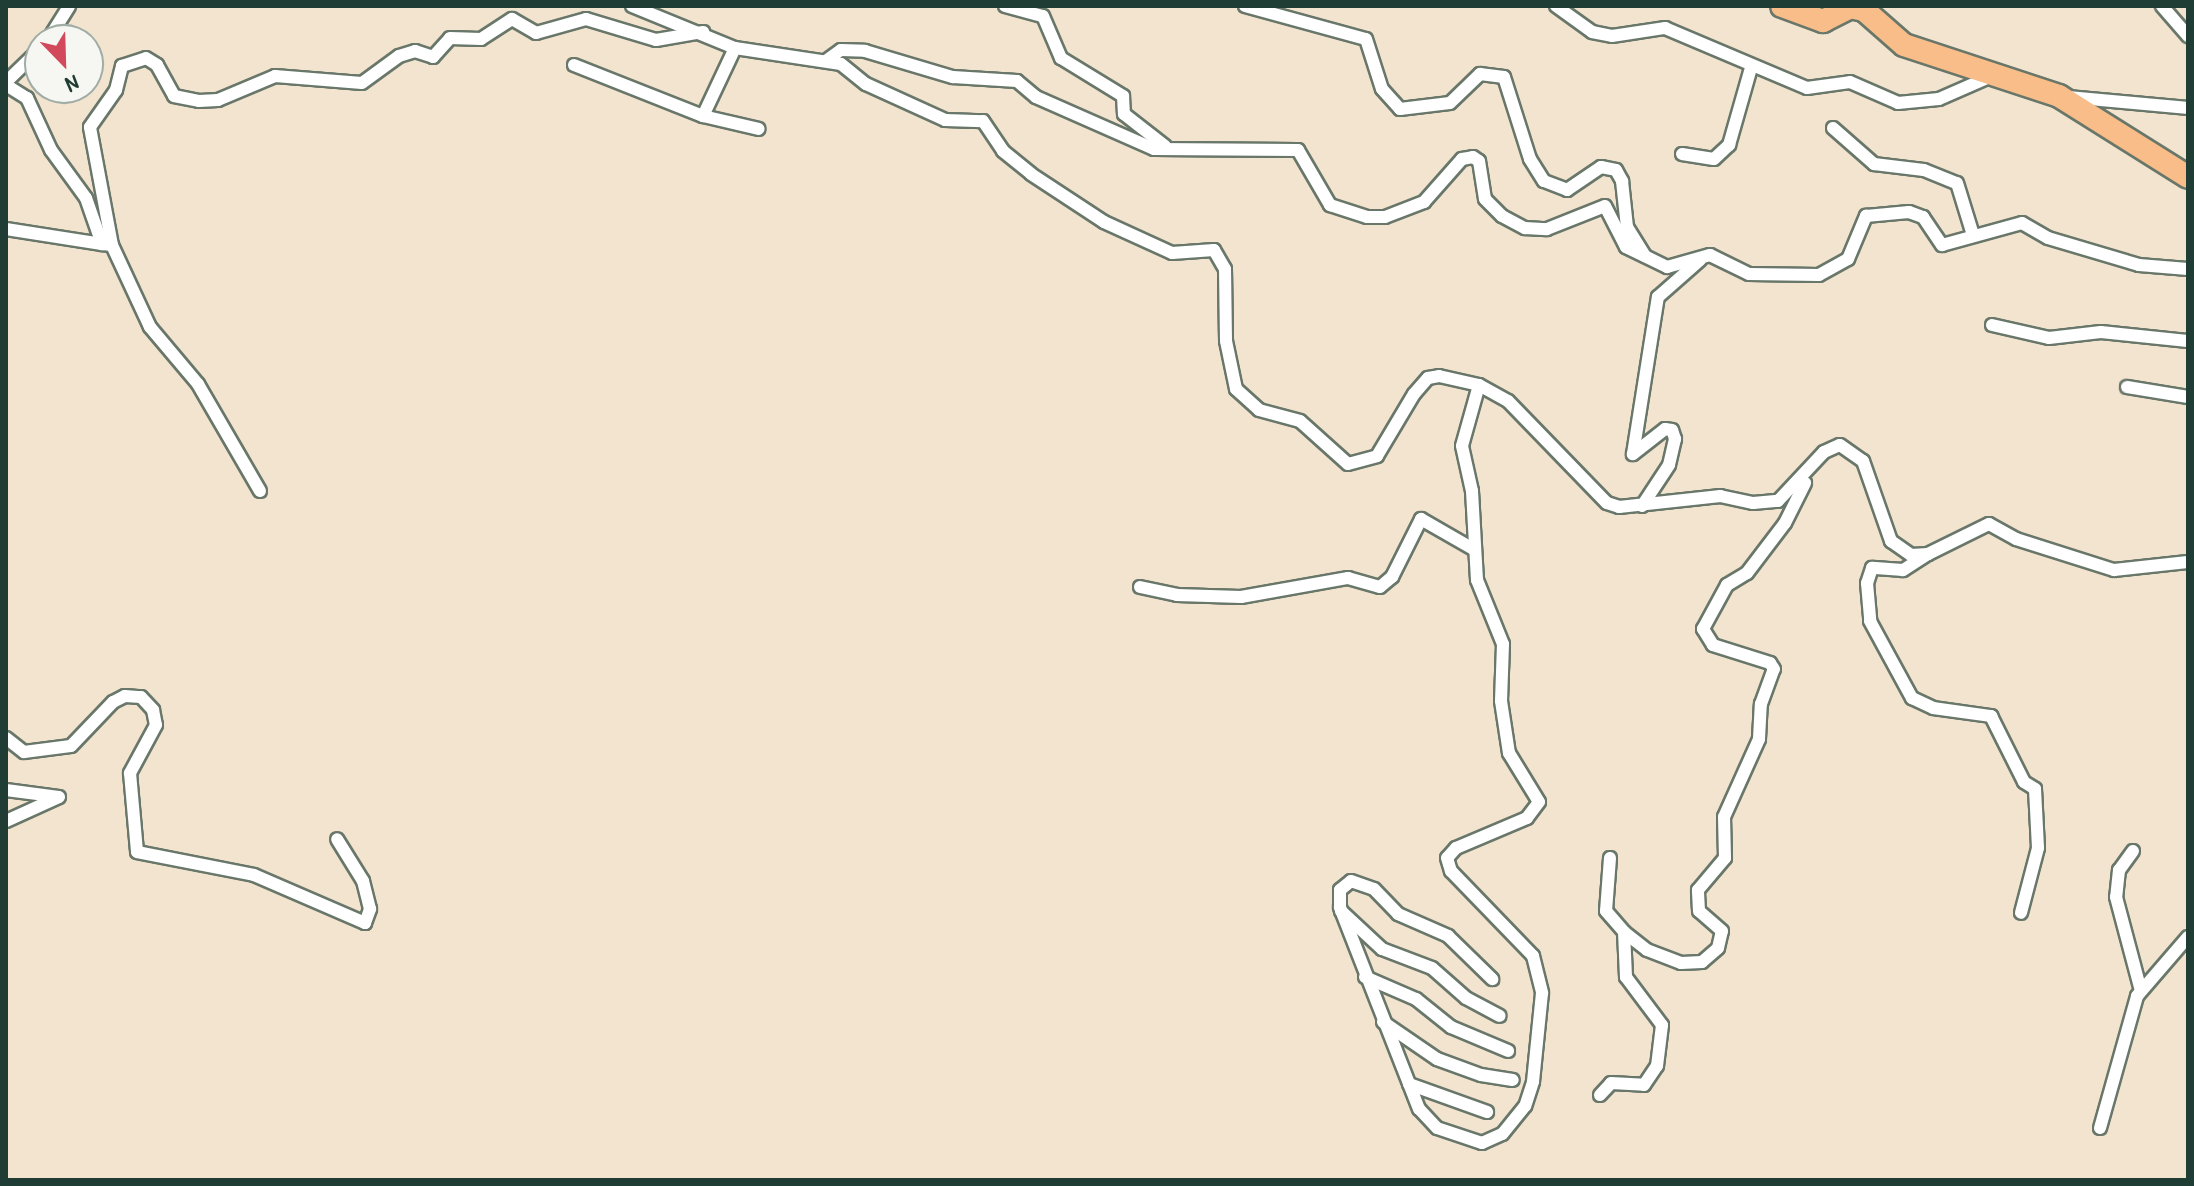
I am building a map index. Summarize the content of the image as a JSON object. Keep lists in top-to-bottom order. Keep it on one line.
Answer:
{"north":"bottom right"}
